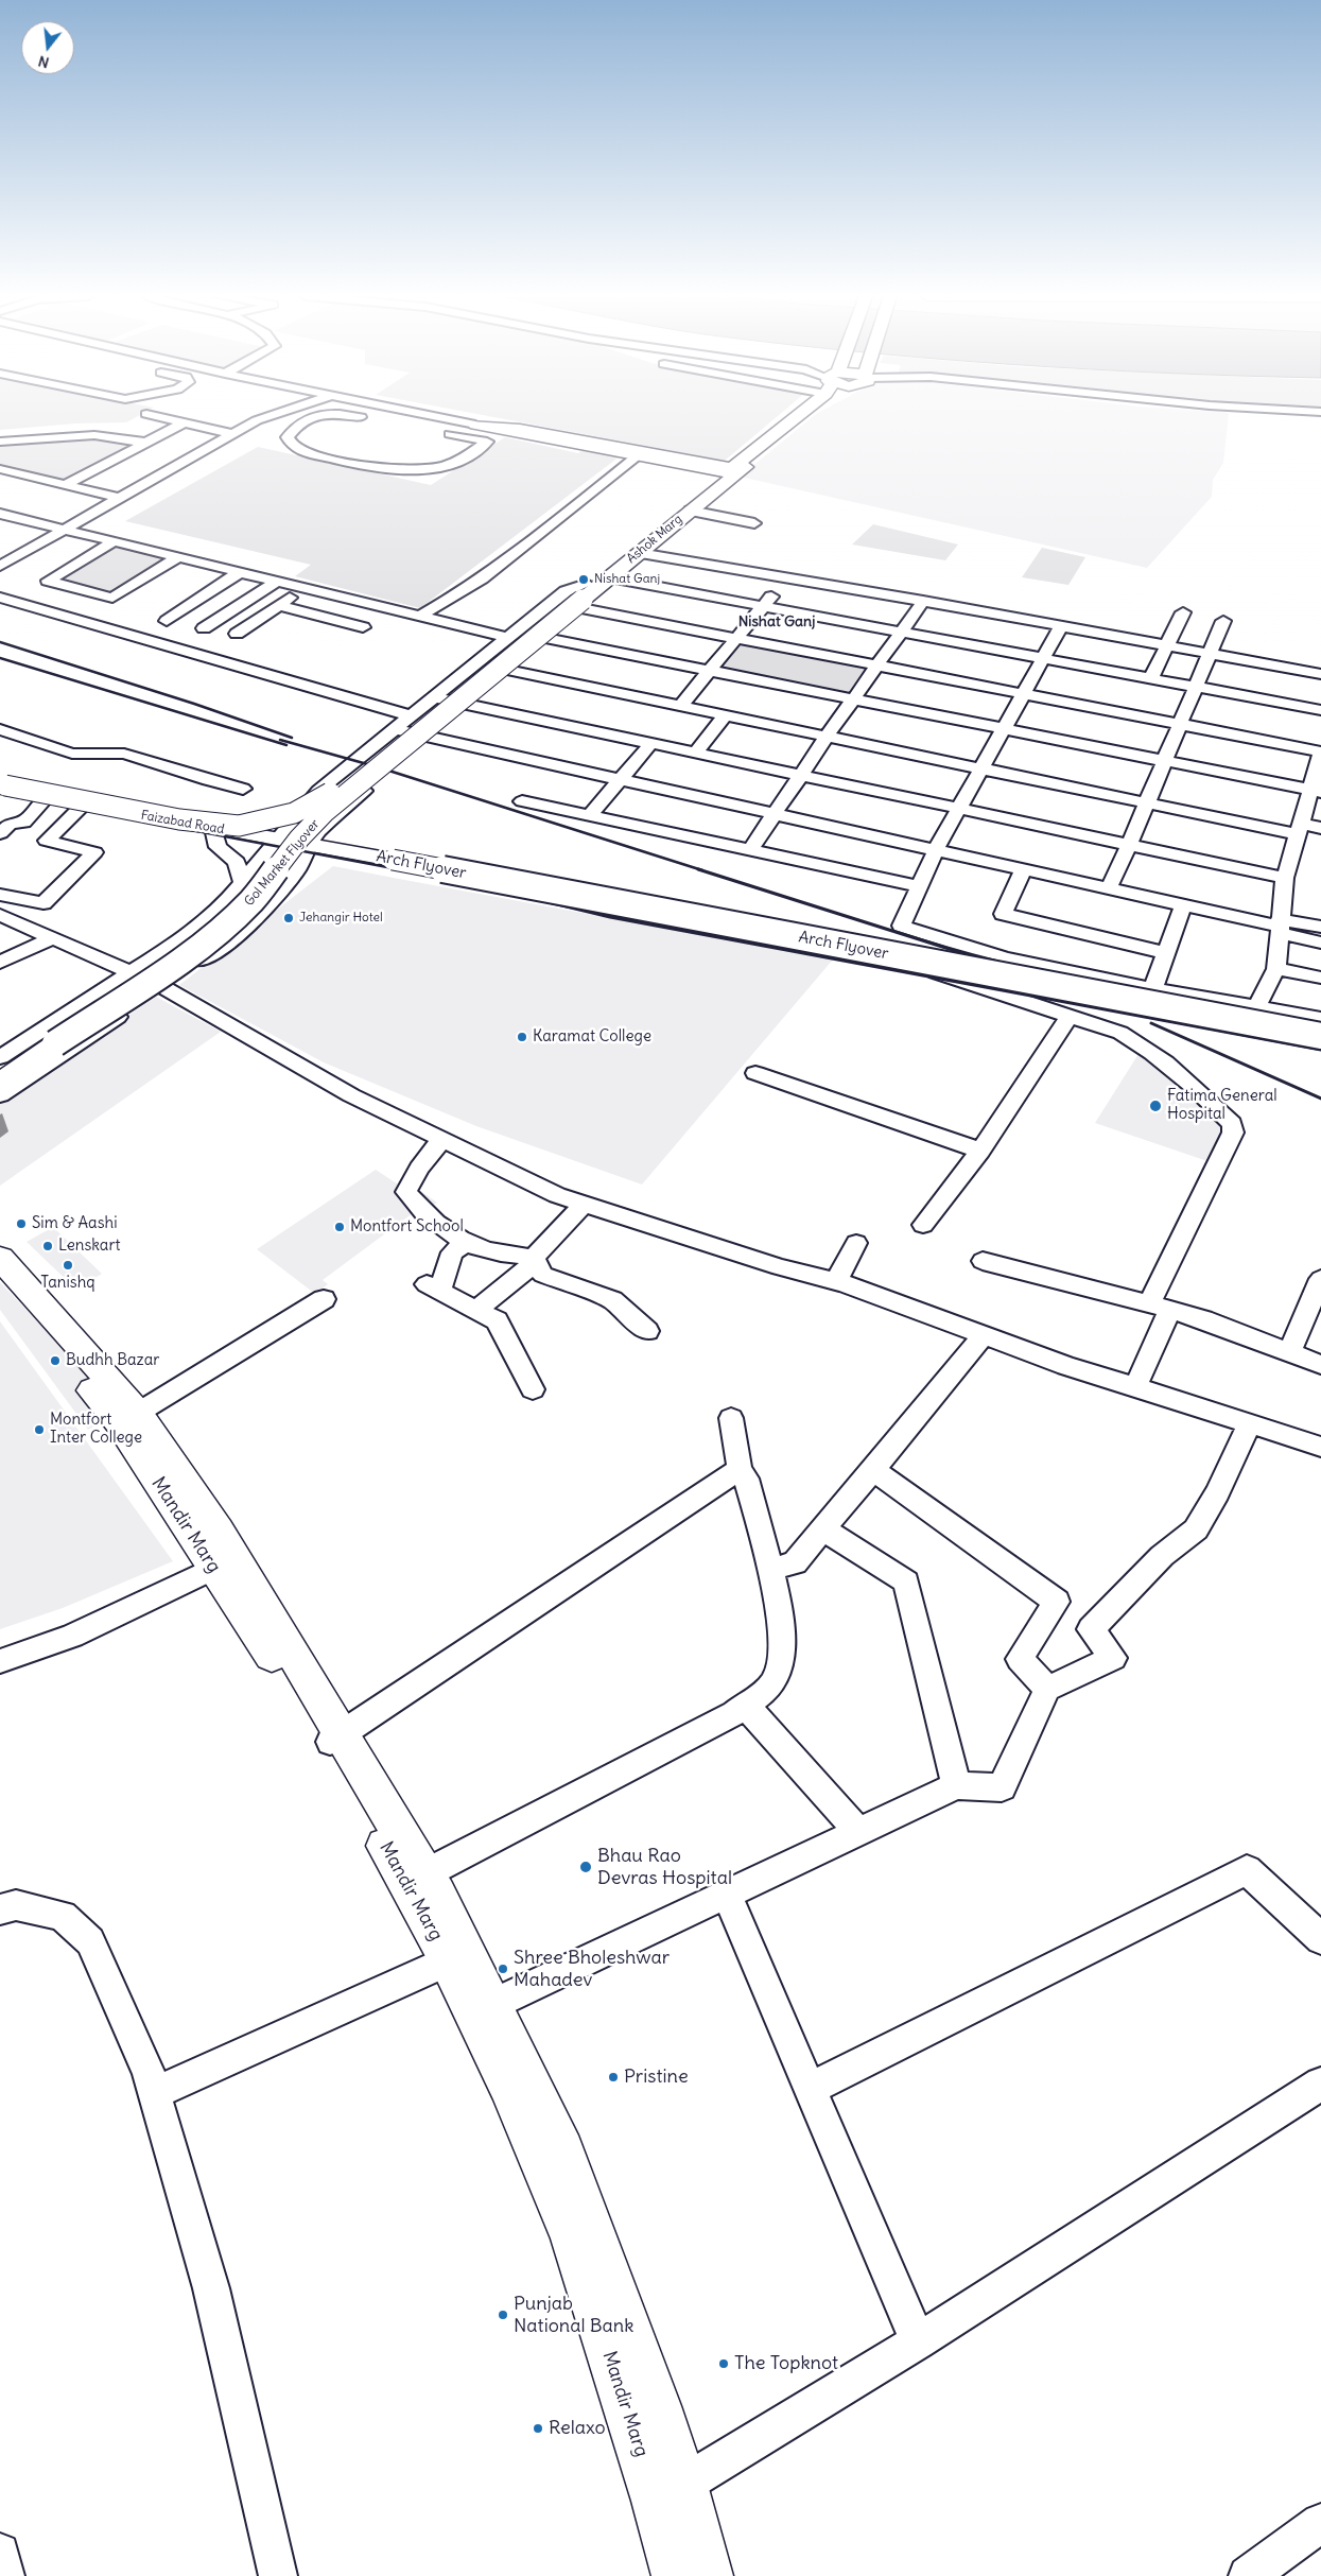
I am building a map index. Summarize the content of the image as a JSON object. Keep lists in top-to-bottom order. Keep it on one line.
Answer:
{"streets":{"main road":["Ashok Marg","Faizabad Road","Gol Market Flyover","Arch Flyover","Mandir Marg"]},"crossings":[["Ashok Marg","Faizabad Road"],["Ashok Marg","Gol Market Flyover"],["Faizabad Road","Gol Market Flyover"],["Faizabad Road","Arch Flyover"]],"districts":["Nishat Ganj"],"places":["Nishat Ganj","Jehangir Hotel","Karamat College","Fatima General Hospital","Sim & Aashi","Montfort School","Lenskart","Tanishq","Budhh Bazar","Montfort Inter College","Bhau Rao Devras Hospital","Shree Bholeshwar Mahadev","Pristine","Punjab National Bank","The Topknot","Relaxo"],"north":"bottom"}
